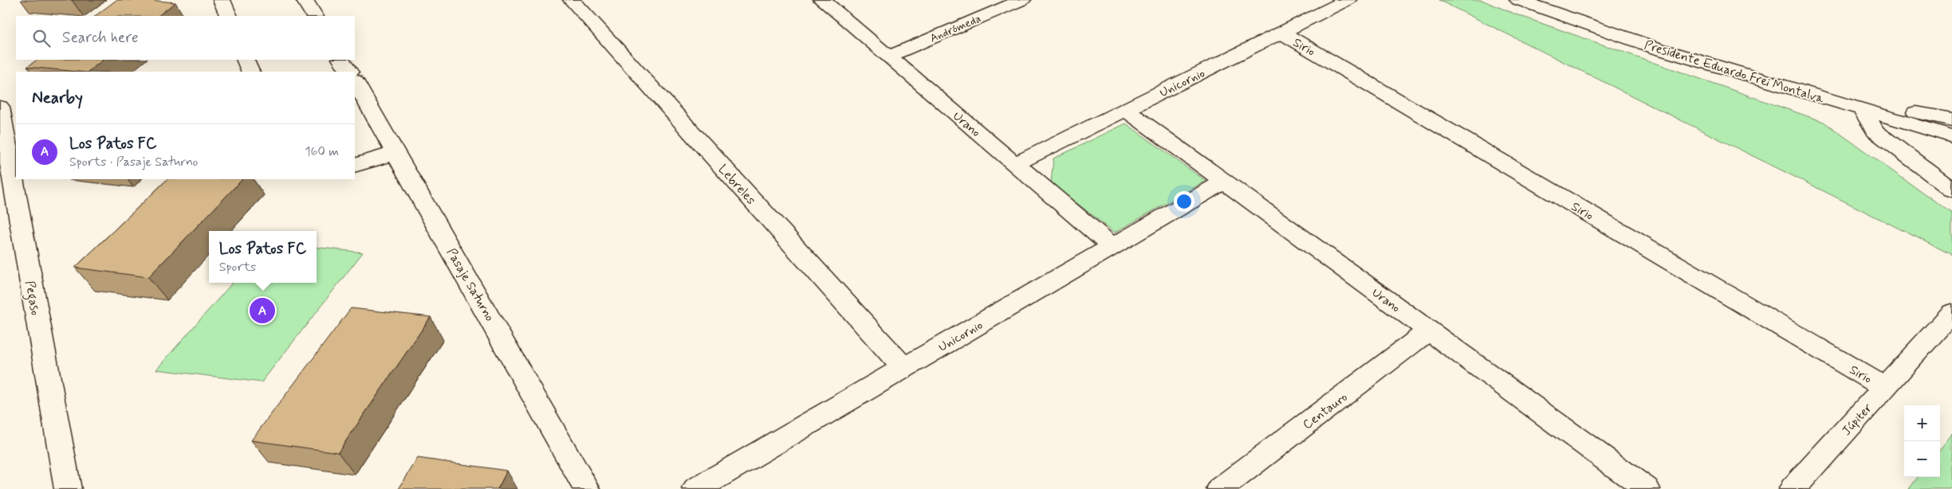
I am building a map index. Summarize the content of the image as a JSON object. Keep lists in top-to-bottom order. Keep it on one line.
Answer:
{"streets":{"street":["Andrómeda","Sirio","Presidente Eduardo Frei Montalva","Unicornio","Urano","Lebreles","Pasaje Saturno","Pegaso","Centauro","Júpiter"]},"crossings":[["Andrómeda","Urano"],["Sirio","Unicornio"],["Sirio","Júpiter"],["Unicornio","Urano"],["Unicornio","Lebreles"],["Urano","Centauro"]],"page":{"search":"Search here","heading":"Nearby","list":[{"mark":"A","name":"Los Patos FC","note":"Sports · Pasaje Saturno","value":"160 m"}],"popup":["Los Patos FC","Sports"],"pins":"A","map_buttons":["+","−"]}}
